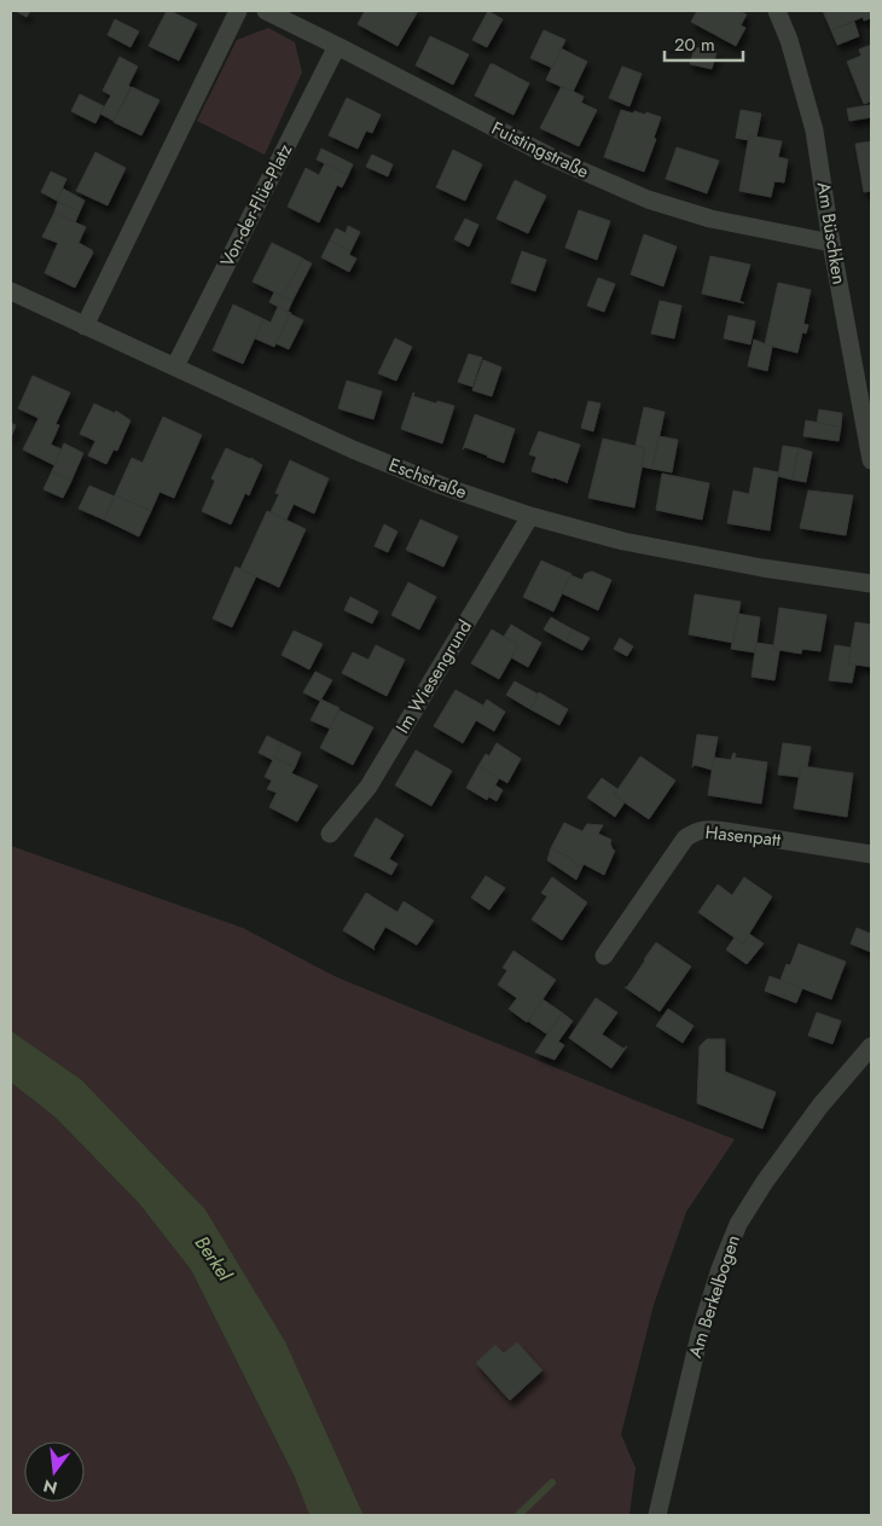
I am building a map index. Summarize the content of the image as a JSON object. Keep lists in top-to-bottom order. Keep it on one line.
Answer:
{"streets":{"street":["Fuistingstraße","Von-der-Flüe-Platz","Am Büschken","Eschstraße","Im Wiesengrund","Hasenpatt","Am Berkelbogen"]},"crossings":[["Fuistingstraße","Von-der-Flüe-Platz"],["Fuistingstraße","Am Büschken"],["Von-der-Flüe-Platz","Eschstraße"],["Eschstraße","Im Wiesengrund"]],"water":["Berkel"],"scale_bar":"20 m","north":"bottom"}
